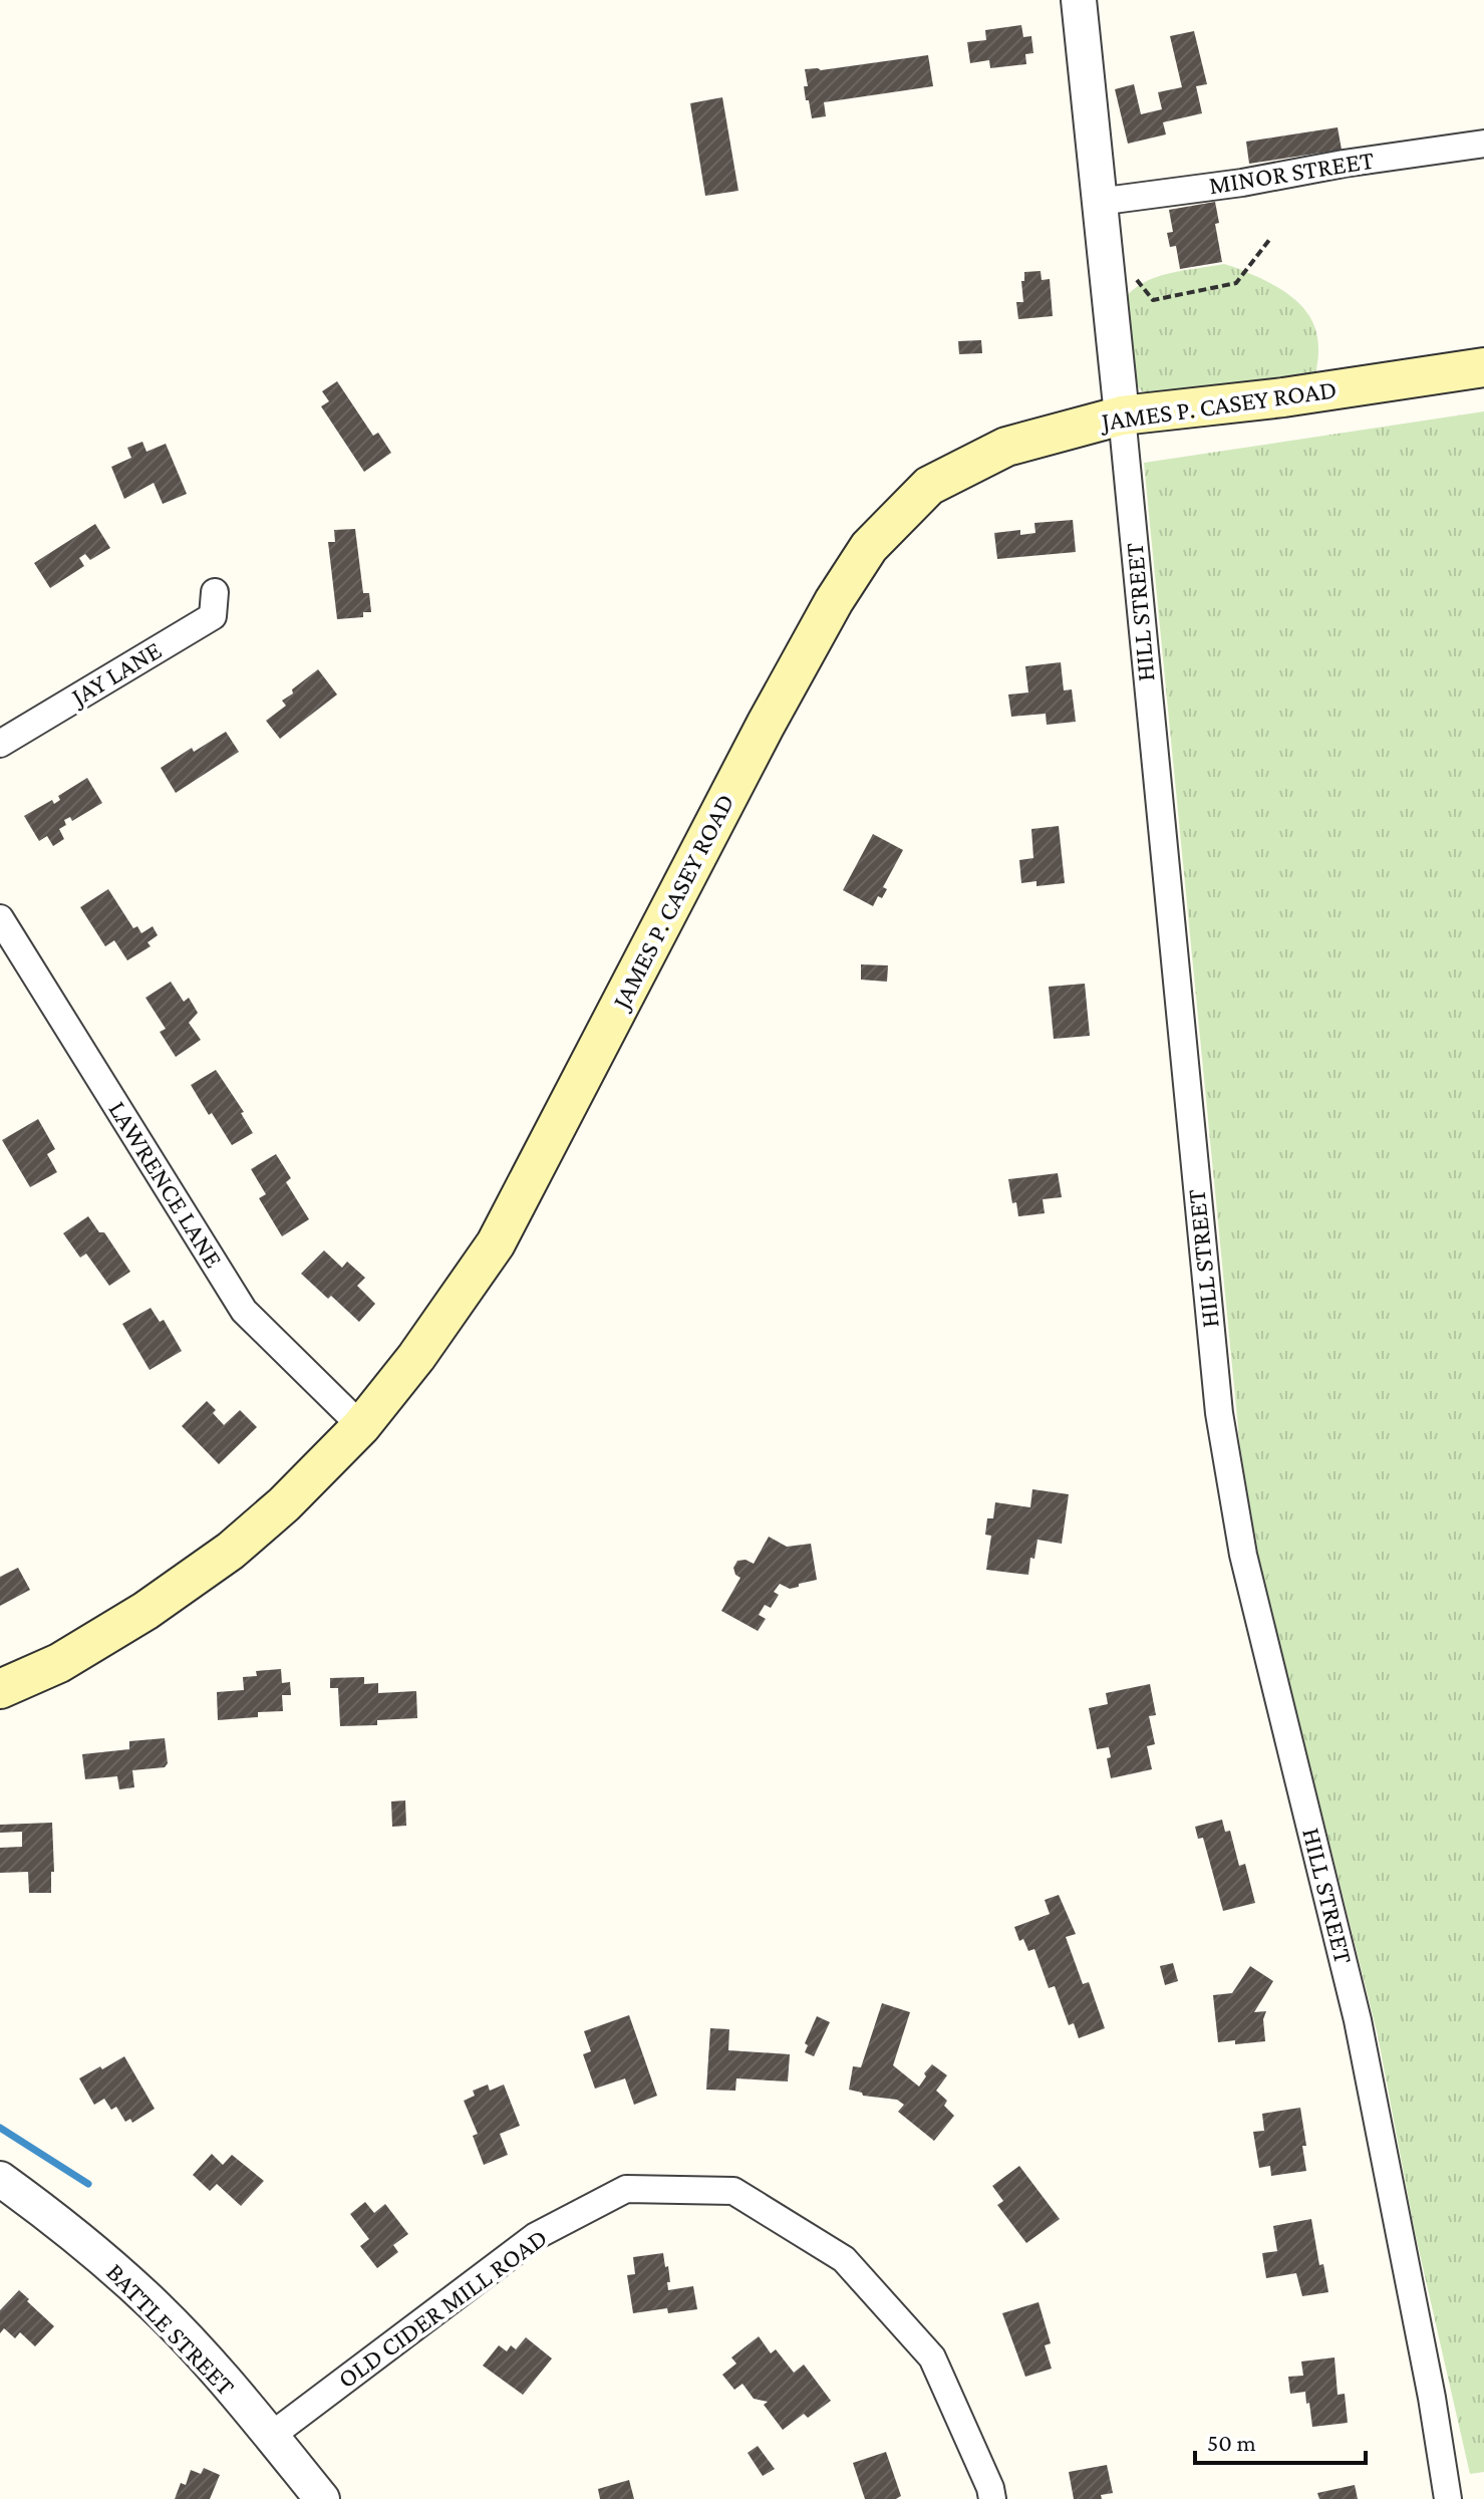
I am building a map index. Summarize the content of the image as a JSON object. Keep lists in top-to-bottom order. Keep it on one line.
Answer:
{"streets":{"main road":["JAMES P. CASEY ROAD"],"street":["MINOR STREET","HILL STREET","JAY LANE","LAWRENCE LANE","OLD CIDER MILL ROAD","BATTLE STREET"]},"crossings":[["MINOR STREET","HILL STREET"],["JAMES P. CASEY ROAD","HILL STREET"],["JAMES P. CASEY ROAD","LAWRENCE LANE"],["OLD CIDER MILL ROAD","BATTLE STREET"]],"scale_bar":"50 m"}
